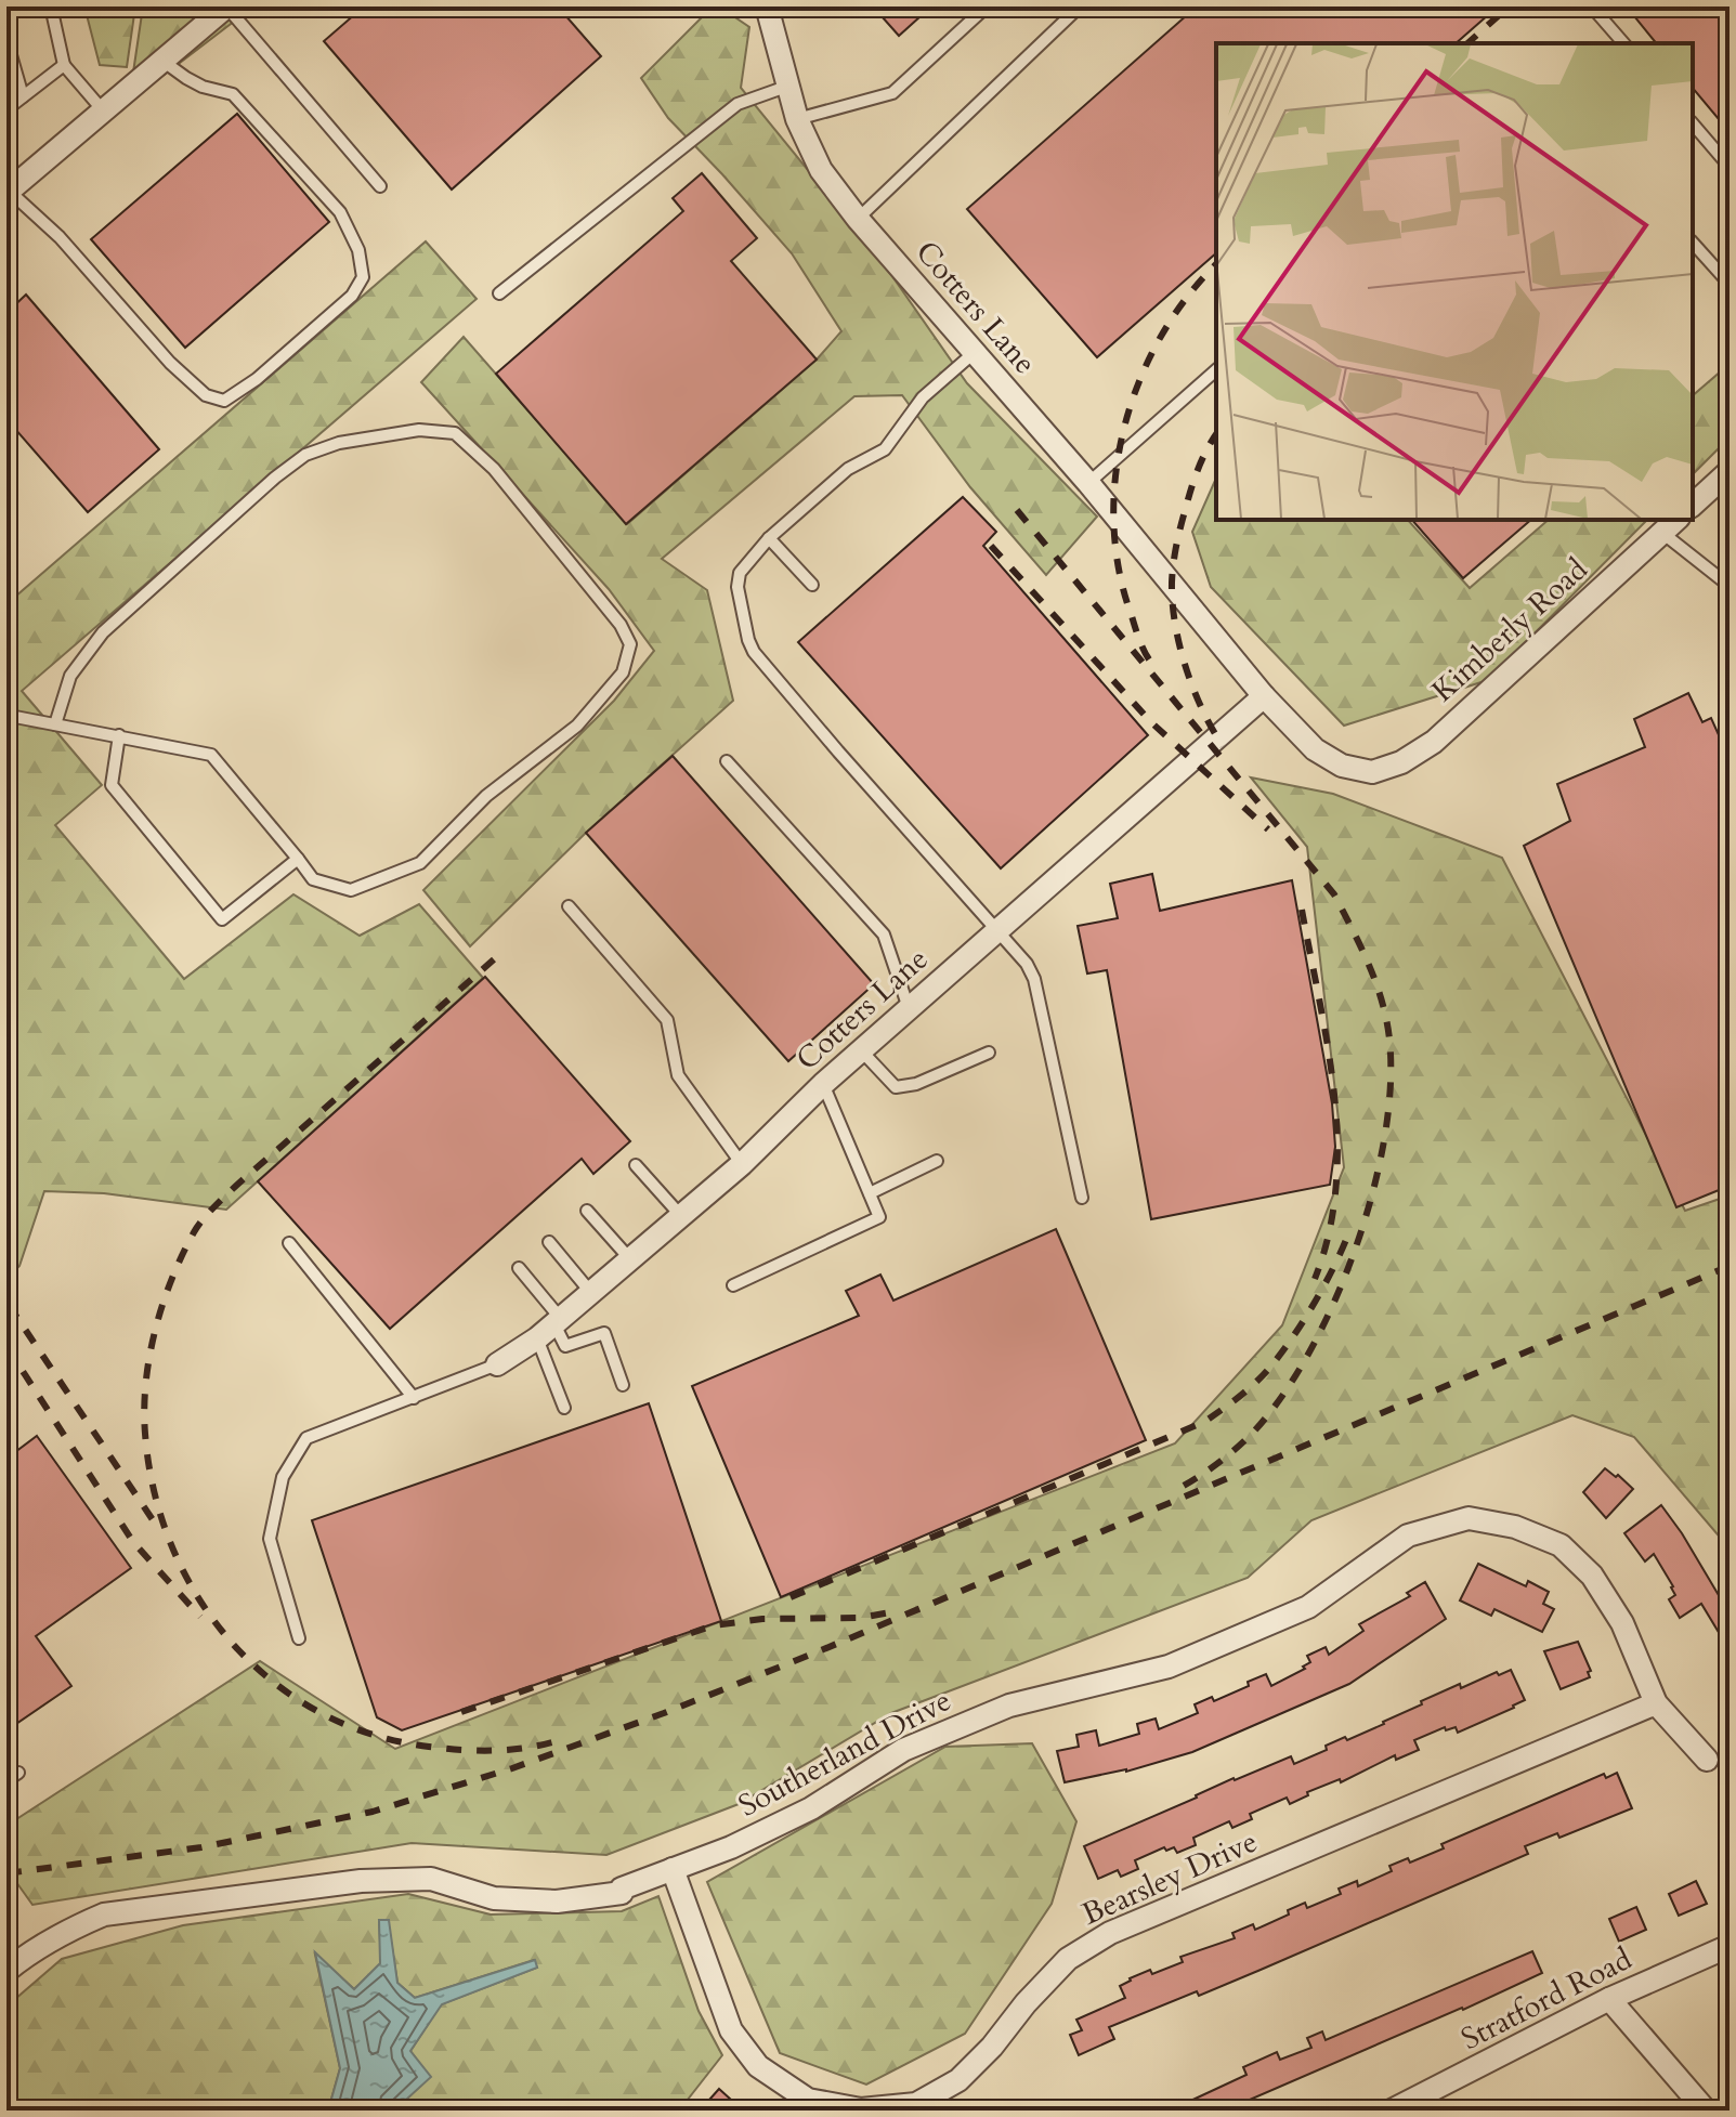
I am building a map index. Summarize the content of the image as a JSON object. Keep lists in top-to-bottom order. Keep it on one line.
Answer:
{"streets":{"street":["Cotters Lane","Kimberly Road","Southerland Drive","Bearsley Drive","Stratford Road"]},"crossings":[["Cotters Lane","Kimberly Road"],["Southerland Drive","Bearsley Drive"]]}
